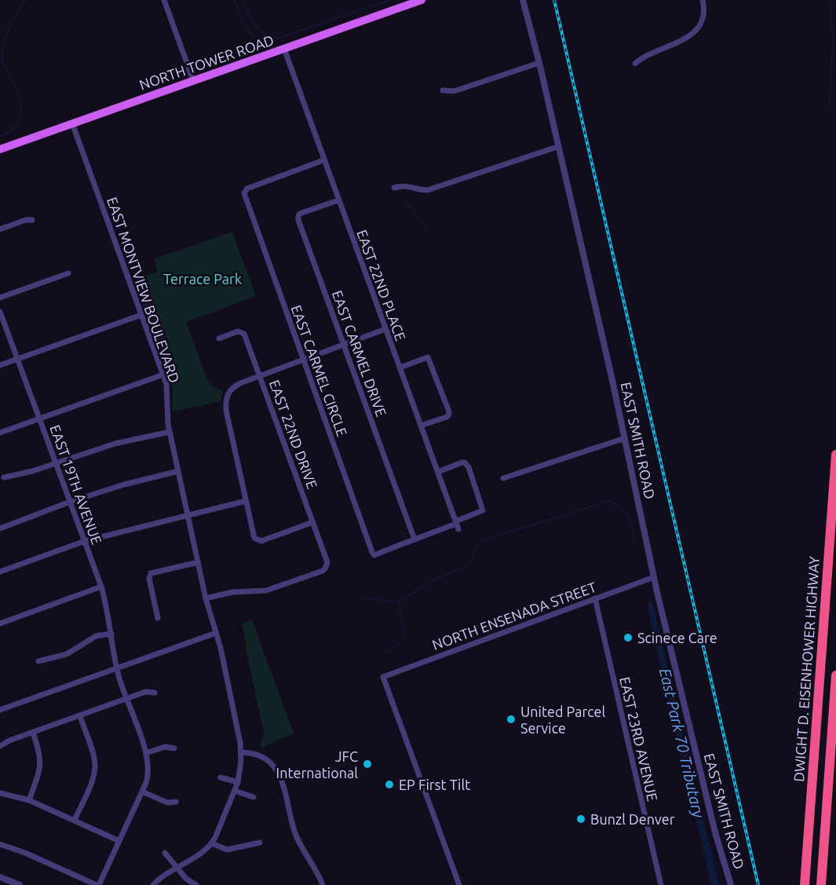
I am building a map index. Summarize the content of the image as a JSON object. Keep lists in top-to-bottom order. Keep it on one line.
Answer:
{"streets":{"highway":["DWIGHT D. EISENHOWER HIGHWAY"],"main road":["NORTH TOWER ROAD"],"street":["EAST 22ND PLACE","EAST MONTVIEW BOULEVARD","EAST CARMEL DRIVE","EAST CARMEL CIRCLE","EAST 22ND DRIVE","EAST SMITH ROAD","EAST 19TH AVENUE","NORTH ENSENADA STREET","EAST 23RD AVENUE"]},"crossings":[["NORTH TOWER ROAD","EAST 22ND PLACE"],["NORTH TOWER ROAD","EAST MONTVIEW BOULEVARD"],["EAST 22ND PLACE","EAST CARMEL DRIVE"],["EAST 22ND PLACE","EAST CARMEL CIRCLE"],["EAST MONTVIEW BOULEVARD","EAST 22ND DRIVE"],["EAST CARMEL DRIVE","EAST CARMEL CIRCLE"],["EAST SMITH ROAD","NORTH ENSENADA STREET"],["NORTH ENSENADA STREET","EAST 23RD AVENUE"]],"water":["East Park 70 Tributary"],"parks":["Terrace Park"],"places":["Scinece Care","United Parcel Service","JFC International","EP First Tilt","Bunzl Denver"]}
